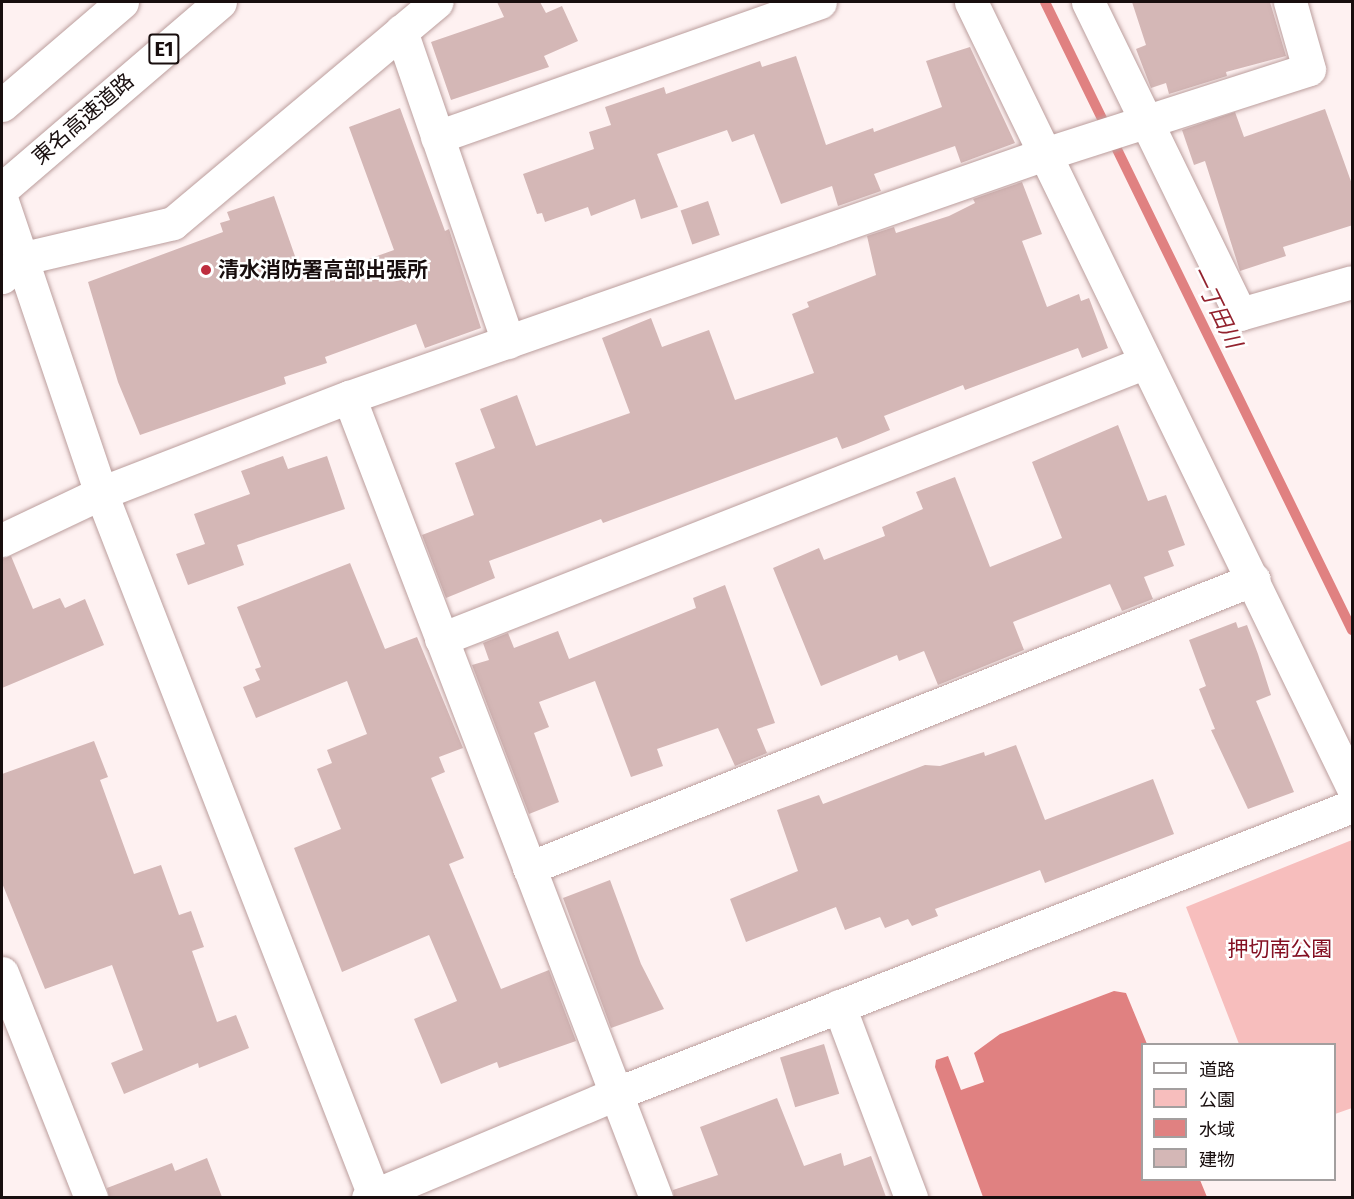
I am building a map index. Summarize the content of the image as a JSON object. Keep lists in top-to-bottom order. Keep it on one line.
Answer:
{"streets":{"main road":["E1","東名高速道路"]},"water":["一丁田川"],"parks":["押切南公園"],"places":["清水消防署高部出張所"],"legend":["道路","公園","水域","建物"]}
